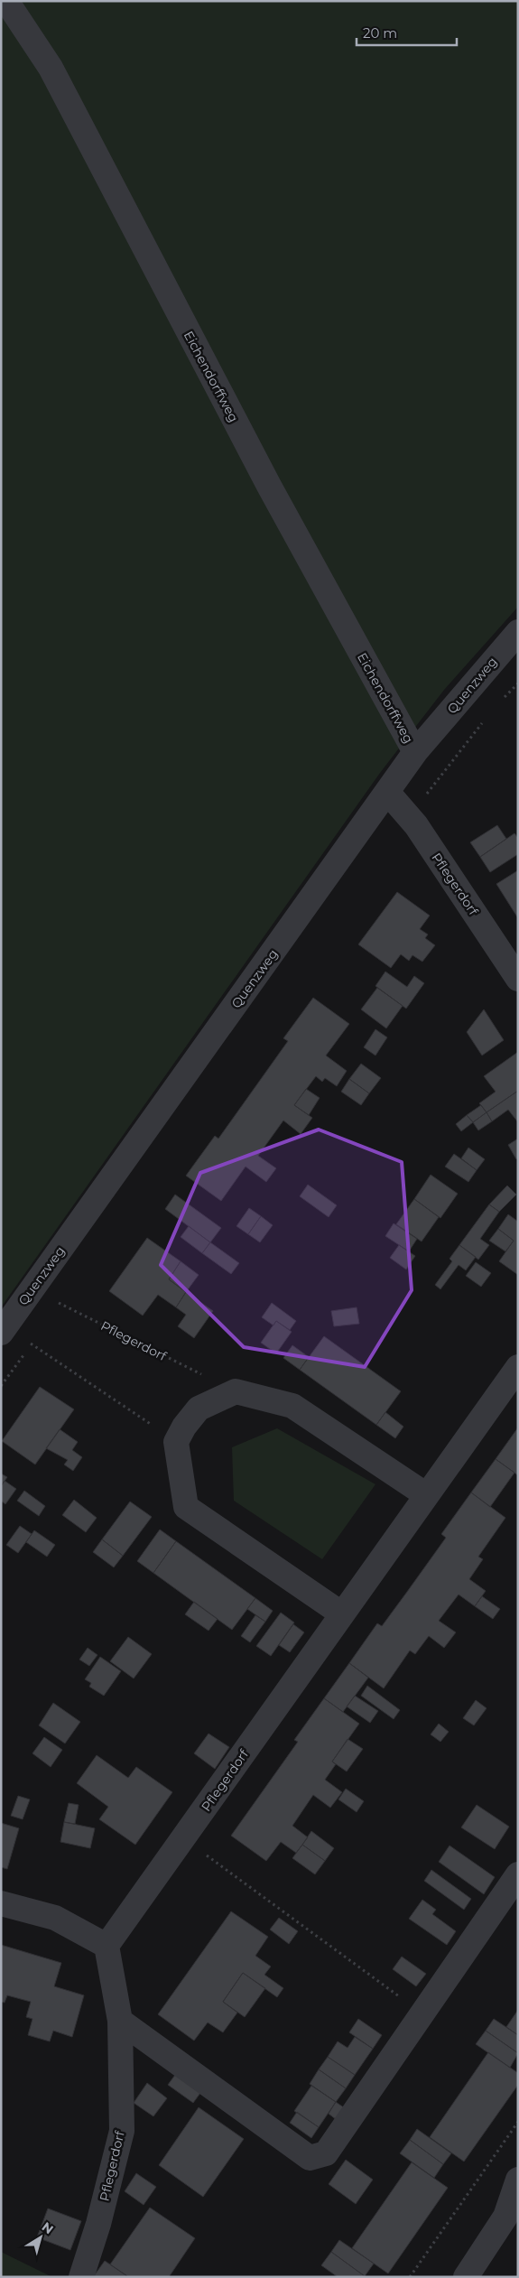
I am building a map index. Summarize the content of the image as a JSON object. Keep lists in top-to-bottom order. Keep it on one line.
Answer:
{"streets":{"street":["Eichendorffweg","Quenzweg","Pflegerdorf"]},"crossings":[["Eichendorffweg","Quenzweg"],["Quenzweg","Pflegerdorf"]],"scale_bar":"20 m","north":"top right"}
